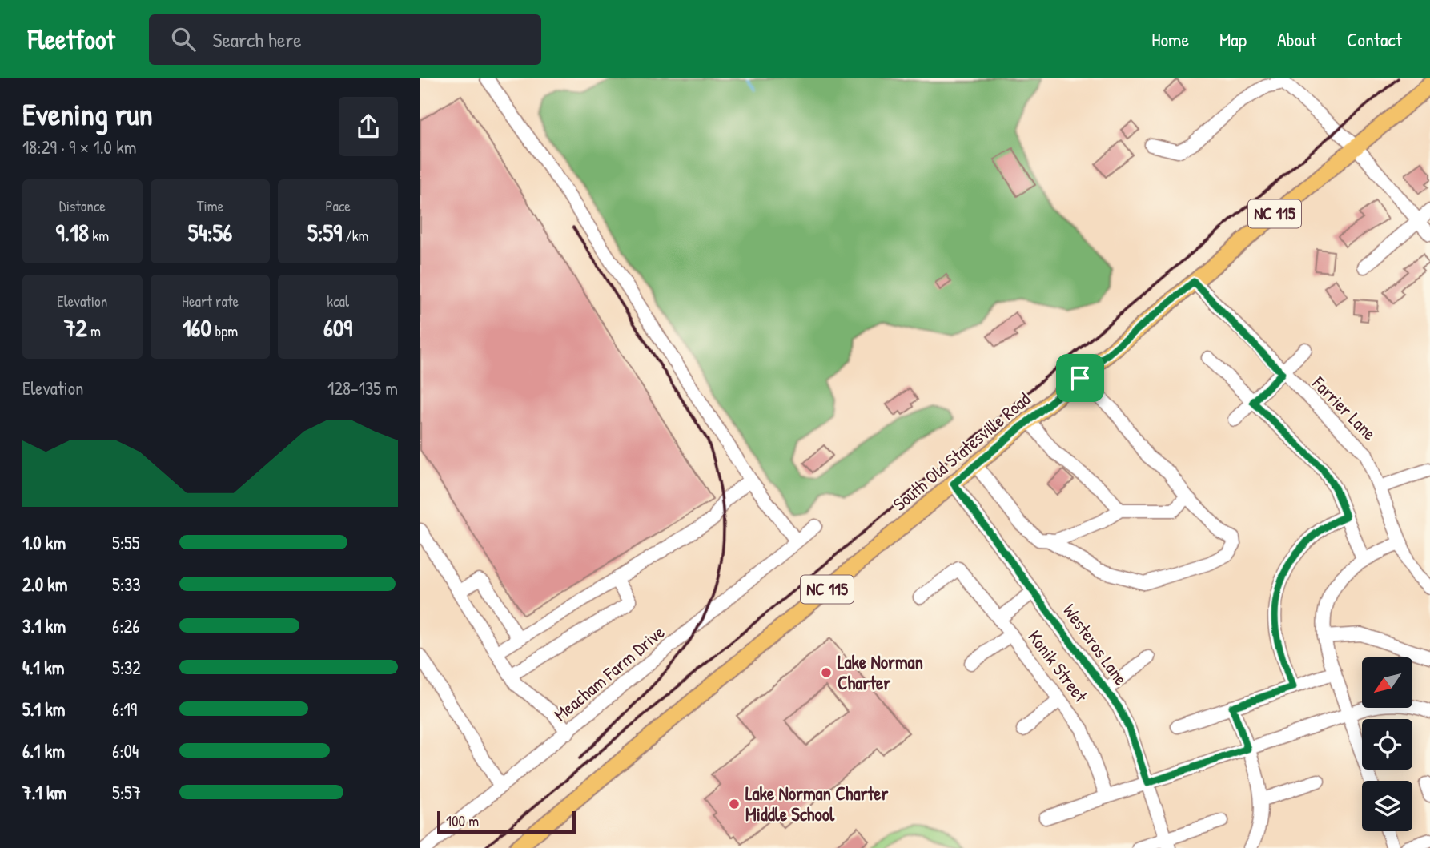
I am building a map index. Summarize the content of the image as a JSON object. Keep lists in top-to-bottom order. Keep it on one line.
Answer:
{"streets":{"main road":["NC 115","South Old Statesville Road"],"street":["Farrier Lane","Westeros Lane","Konik Street","Meacham Farm Drive"]},"crossings":[["Farrier Lane","South Old Statesville Road"],["South Old Statesville Road","Westeros Lane"]],"places":["Lake Norman Charter","Lake Norman Charter Middle School"],"scale_bar":"100 m","north":"bottom left","page":{"header":"Fleetfoot","search":"Search here","nav":["Home","Map","About","Contact"],"heading":["Evening run","18:29 · 9 × 1.0 km"],"stats":[["Distance","9.18 km"],["Time","54:56"],["Pace","5:59 /km"],["Elevation","72 m"],["Heart rate","160 bpm"],["kcal","609"]],"chart":["Elevation","128–135 m"],"list":[{"name":"1.0 km","note":"5:55"},{"name":"2.0 km","note":"5:33"},{"name":"3.1 km","note":"6:26"},{"name":"4.1 km","note":"5:32"},{"name":"5.1 km","note":"6:19"},{"name":"6.1 km","note":"6:04"},{"name":"7.1 km","note":"5:57"}],"scale":"100 m"}}
